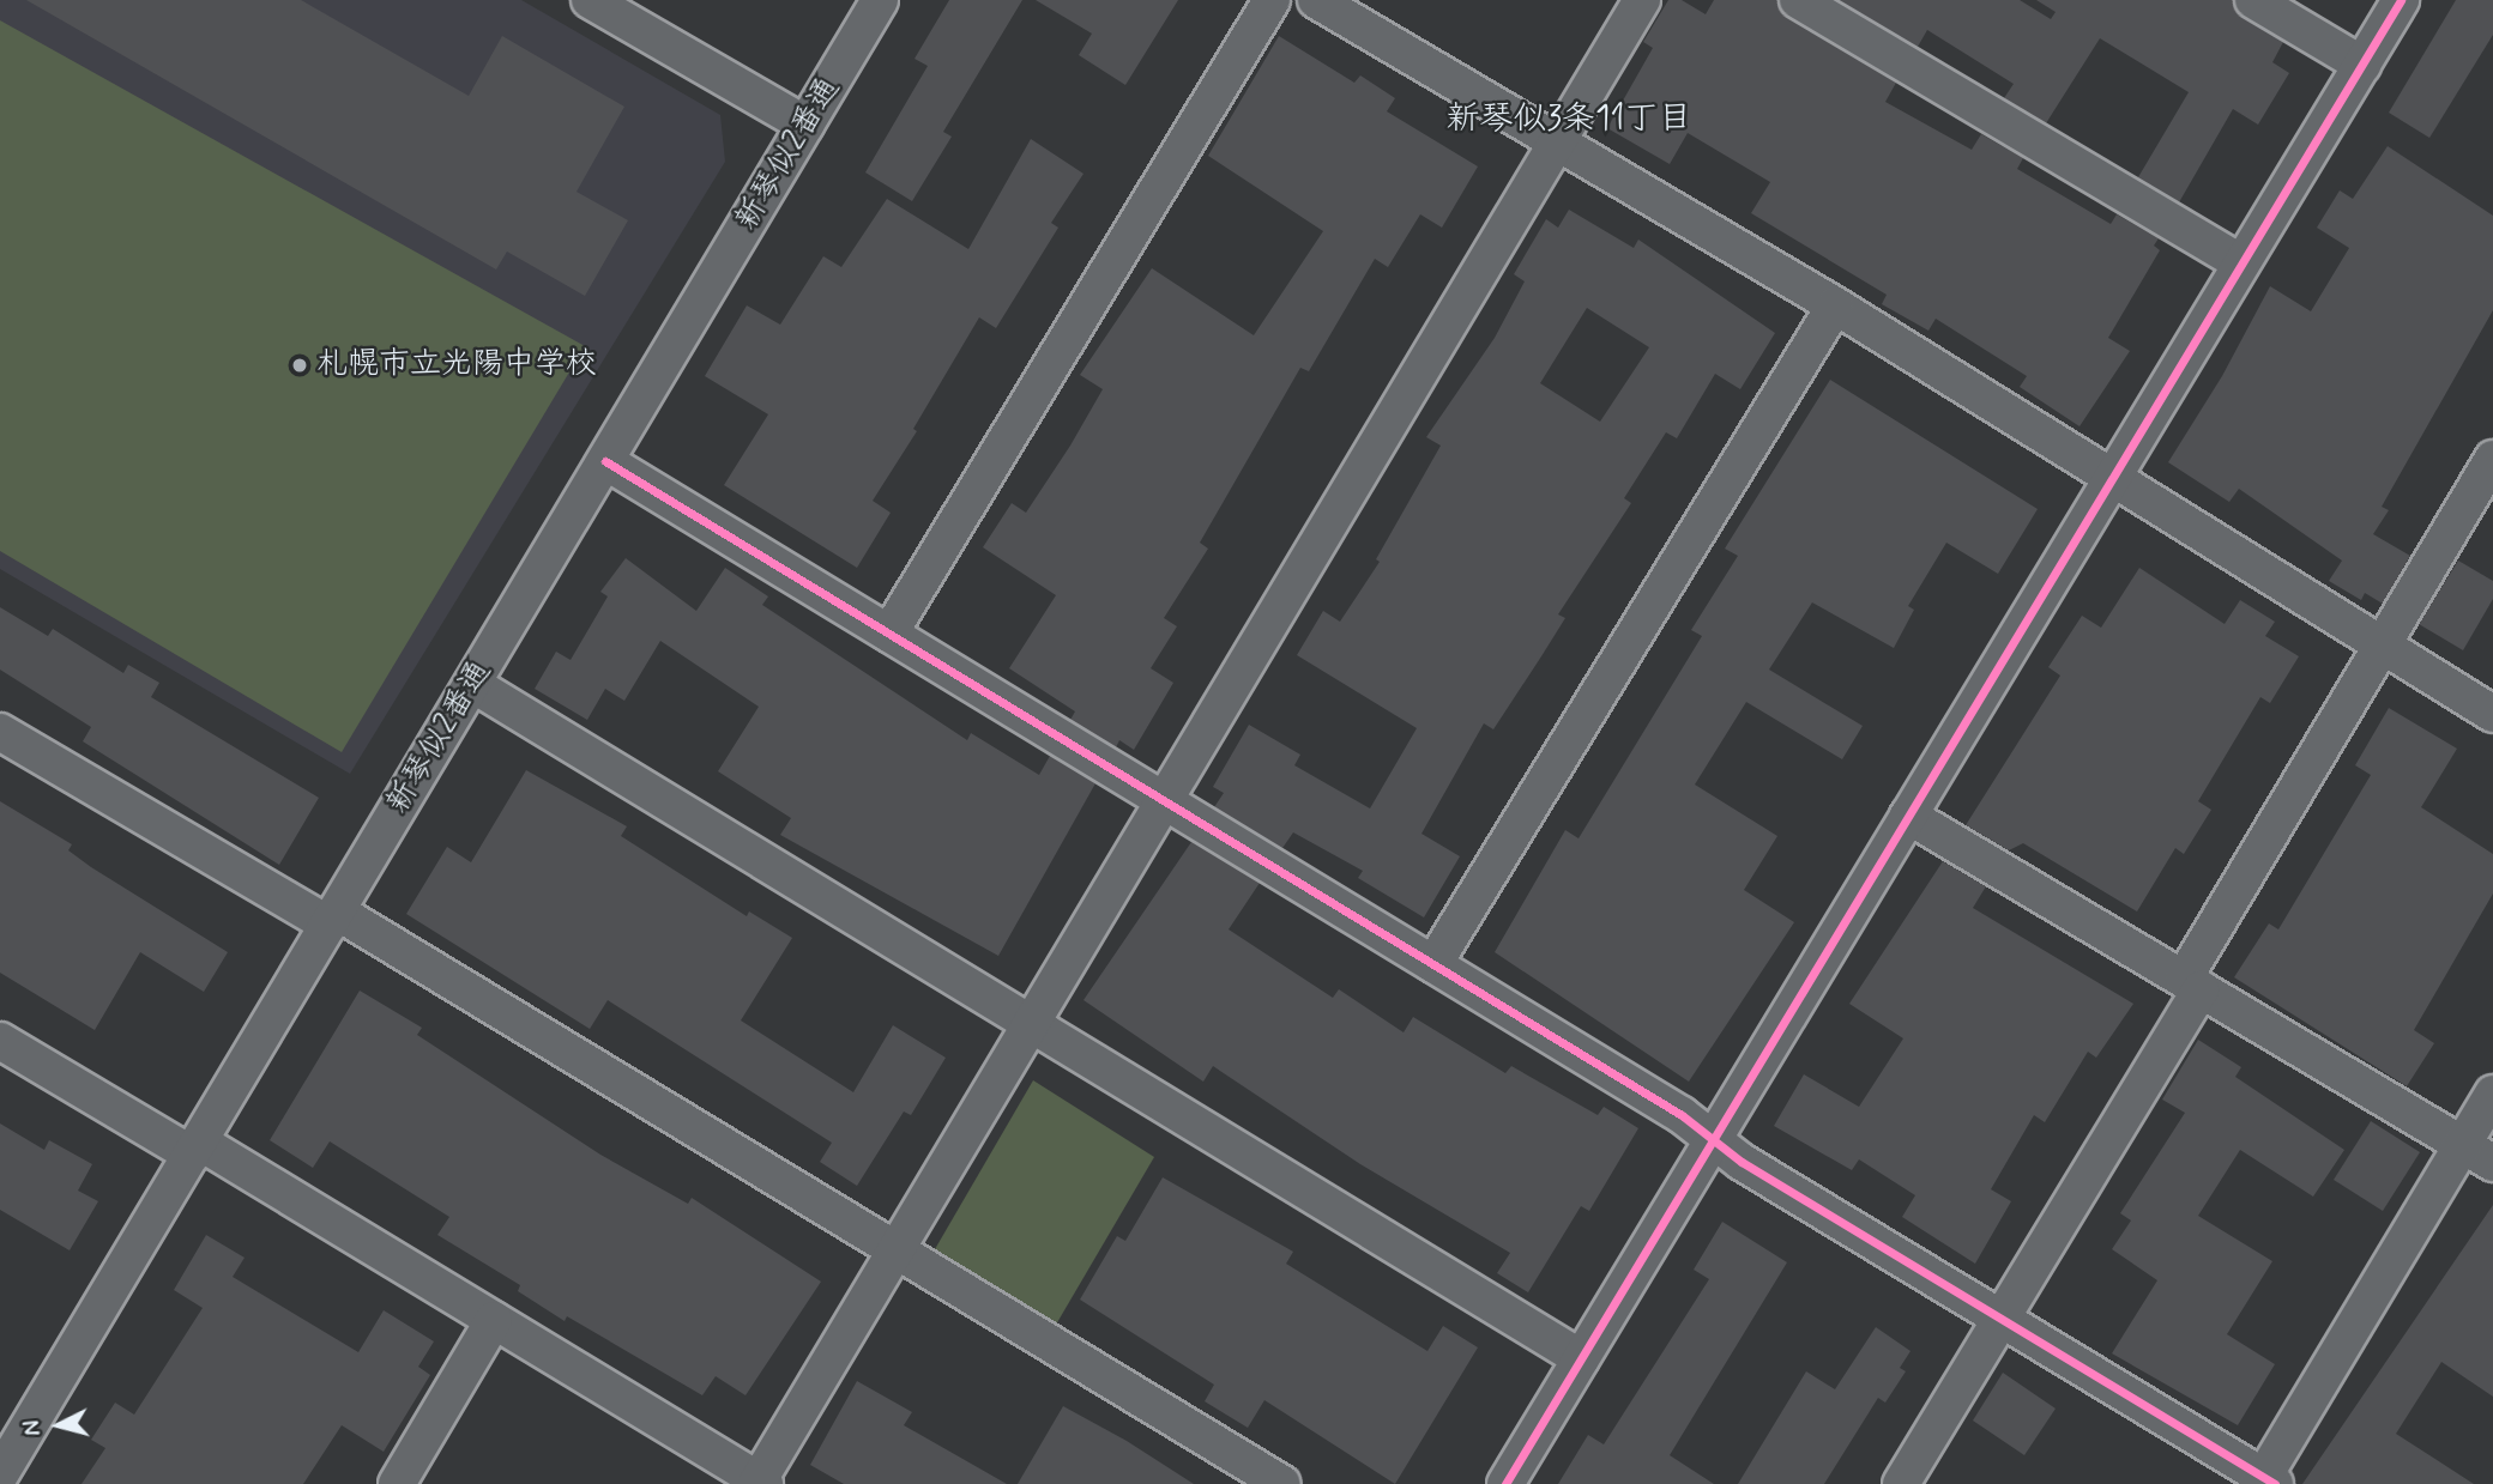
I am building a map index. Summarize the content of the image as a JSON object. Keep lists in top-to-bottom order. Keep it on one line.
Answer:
{"streets":{"street":["新琴似2番通"]},"districts":["新琴似3条11丁目"],"places":["札幌市立光陽中学校"],"north":"left"}
